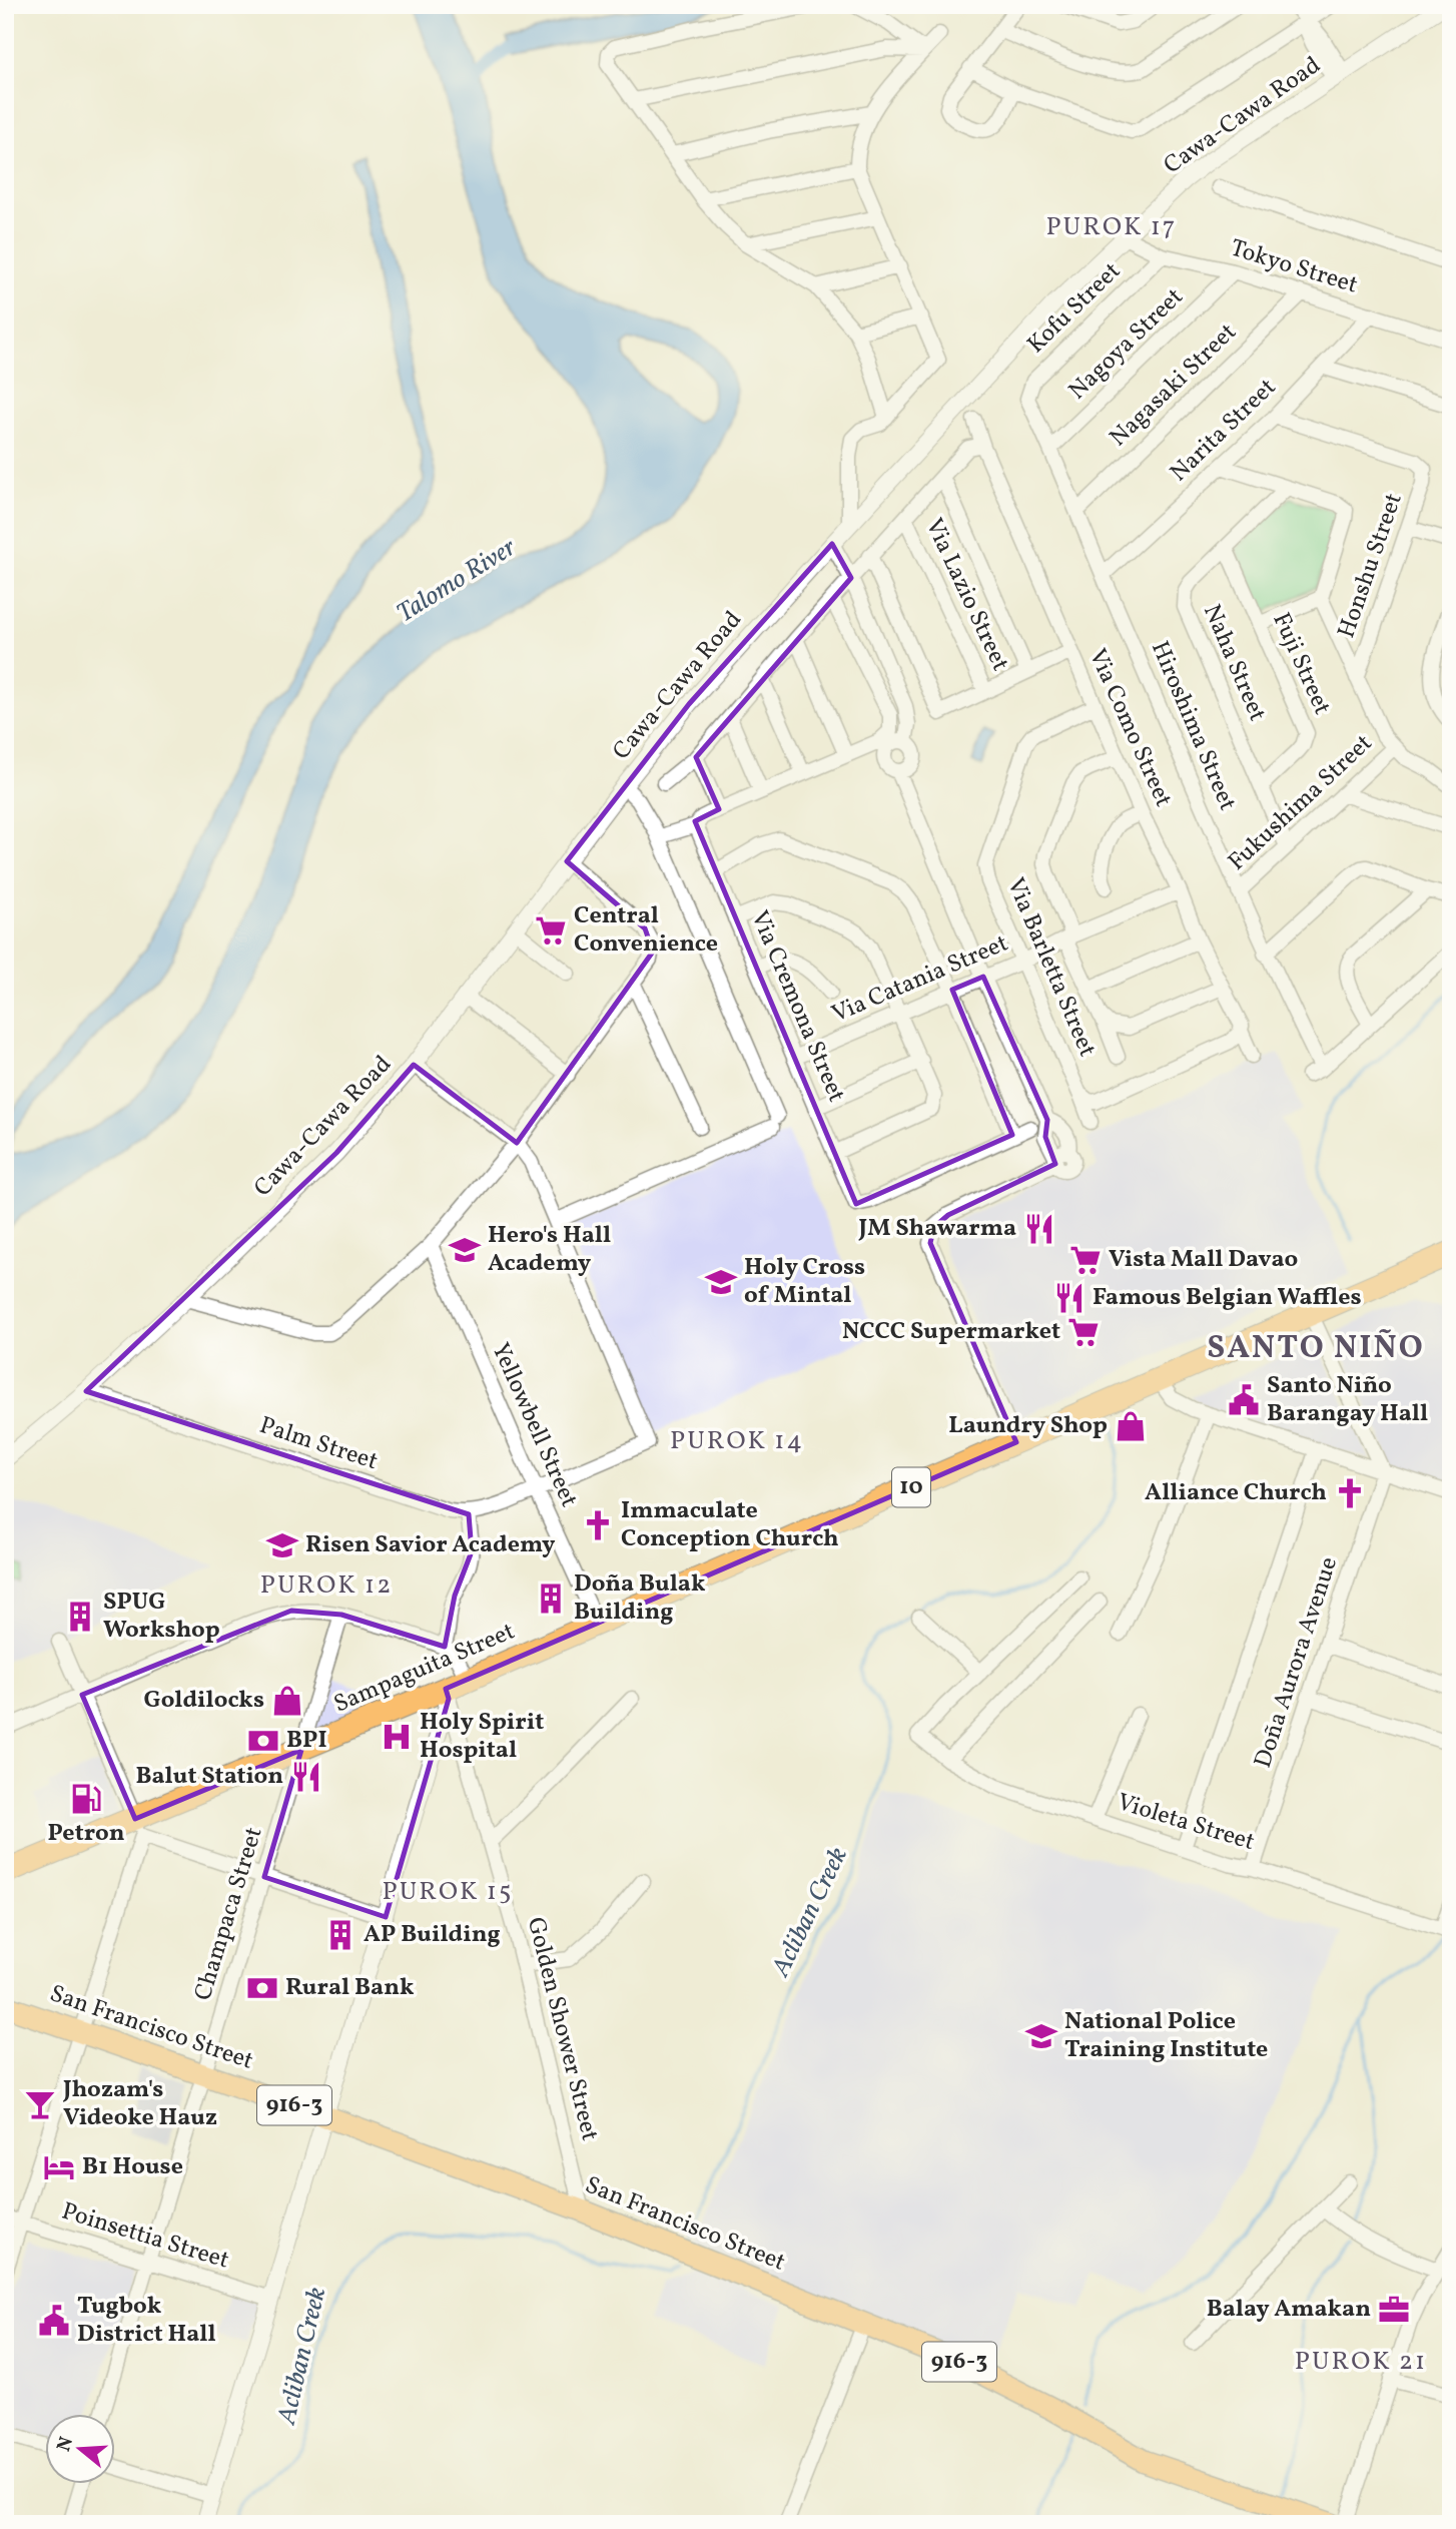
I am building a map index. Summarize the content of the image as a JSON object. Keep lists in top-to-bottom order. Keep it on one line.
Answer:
{"streets":{"highway":["10","Sampaguita Street"],"main road":["San Francisco Street","916-3"],"street":["Cawa-Cawa Road","Tokyo Street","Kofu Street","Nagoya Street","Nagasaki Street","Narita Street","Honshu Street","Via Lazio Street","Naha Street","Fuji Street","Hiroshima Street","Via Como Street","Fukushima Street","Via Barletta Street","Via Catania Street","Via Cremona Street","Yellowbell Street","Palm Street","Doña Aurora Avenue","Violeta Street","Champaca Street","Golden Shower Street","Poinsettia Street"]},"crossings":[["Cawa-Cawa Road","Tokyo Street"],["Cawa-Cawa Road","Palm Street"],["Tokyo Street","Kofu Street"],["Tokyo Street","Nagoya Street"],["Tokyo Street","Nagasaki Street"],["Tokyo Street","Narita Street"],["Kofu Street","Hiroshima Street"],["Nagoya Street","Hiroshima Street"],["Nagasaki Street","Hiroshima Street"],["Narita Street","Honshu Street"],["Narita Street","Hiroshima Street"],["Naha Street","Fuji Street"],["Naha Street","Fukushima Street"],["Hiroshima Street","Fukushima Street"],["Via Como Street","Via Barletta Street"],["Via Como Street","Via Catania Street"],["Via Barletta Street","Via Catania Street"],["Via Catania Street","Via Cremona Street"],["Yellowbell Street","Palm Street"],["Yellowbell Street","Sampaguita Street"],["10","Sampaguita Street"],["Doña Aurora Avenue","Violeta Street"],["Sampaguita Street","Champaca Street"],["Sampaguita Street","Golden Shower Street"],["Champaca Street","San Francisco Street"],["Champaca Street","Poinsettia Street"],["San Francisco Street","Golden Shower Street"]],"districts":["PUROK 17","SANTO NIÑO","PUROK 14","PUROK 12","PUROK 15","PUROK 21"],"water":["Talomo River","Acliban Creek"],"places":{"supermarket":["Central Convenience","Vista Mall Davao","NCCC Supermarket"],"restaurant":["JM Shawarma","Famous Belgian Waffles","Balut Station"],"school or university":["Hero's Hall Academy","Holy Cross of Mintal","Risen Savior Academy","National Police Training Institute"],"public building":["Santo Niño Barangay Hall","Tugbok District Hall"],"shop":["Laundry Shop","Goldilocks"],"church":["Alliance Church","Immaculate Conception Church"],"building":["Doña Bulak Building","SPUG Workshop","AP Building"],"hospital":["Holy Spirit Hospital"],"bank":["BPI","Rural Bank"],"fuel station":["Petron"],"bar":["Jhozam's Videoke Hauz"],"hotel":["B1 House"],"office":["Balay Amakan"]},"north":"left"}
